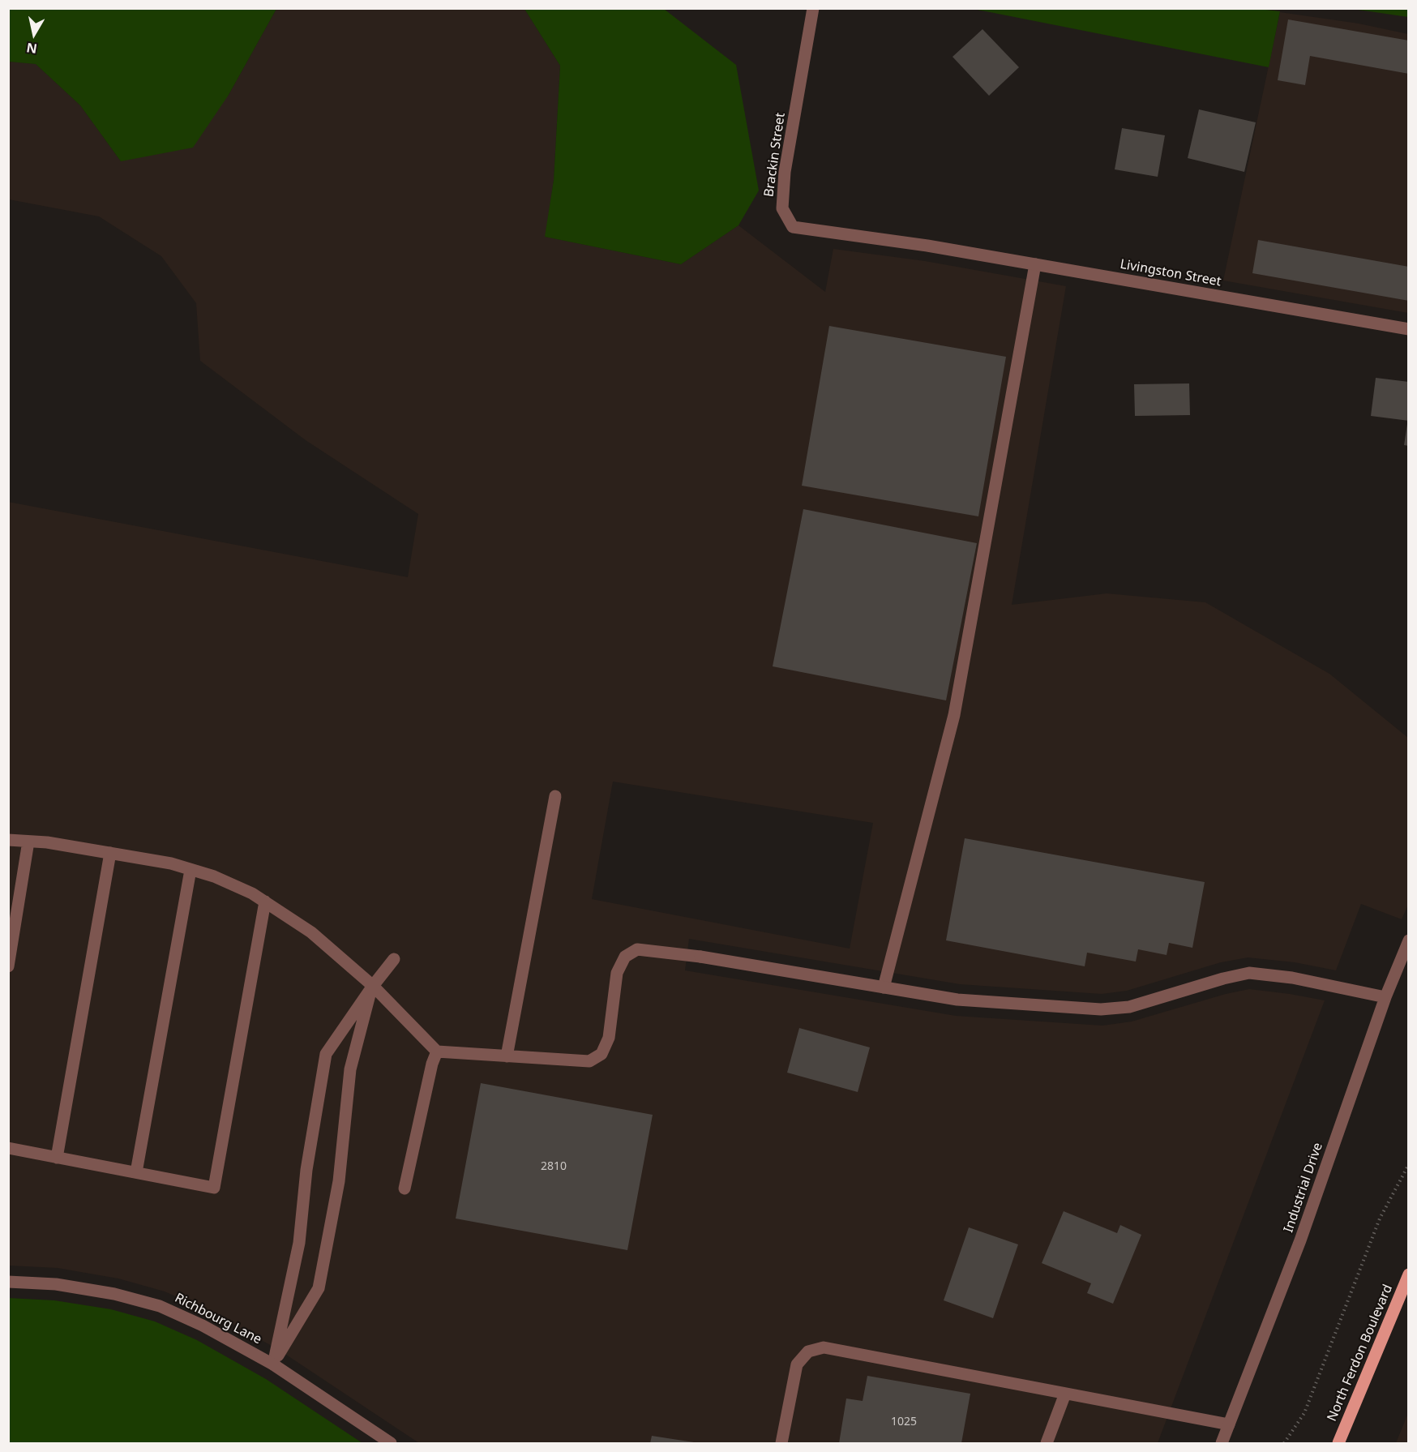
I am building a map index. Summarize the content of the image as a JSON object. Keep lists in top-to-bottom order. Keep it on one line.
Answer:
{"streets":{"main road":["North Ferdon Boulevard"],"street":["Brackin Street","Livingston Street","Industrial Drive","Richbourg Lane"]},"crossings":[["Brackin Street","Livingston Street"]],"house_numbers":["2810","1025"],"north":"bottom"}
